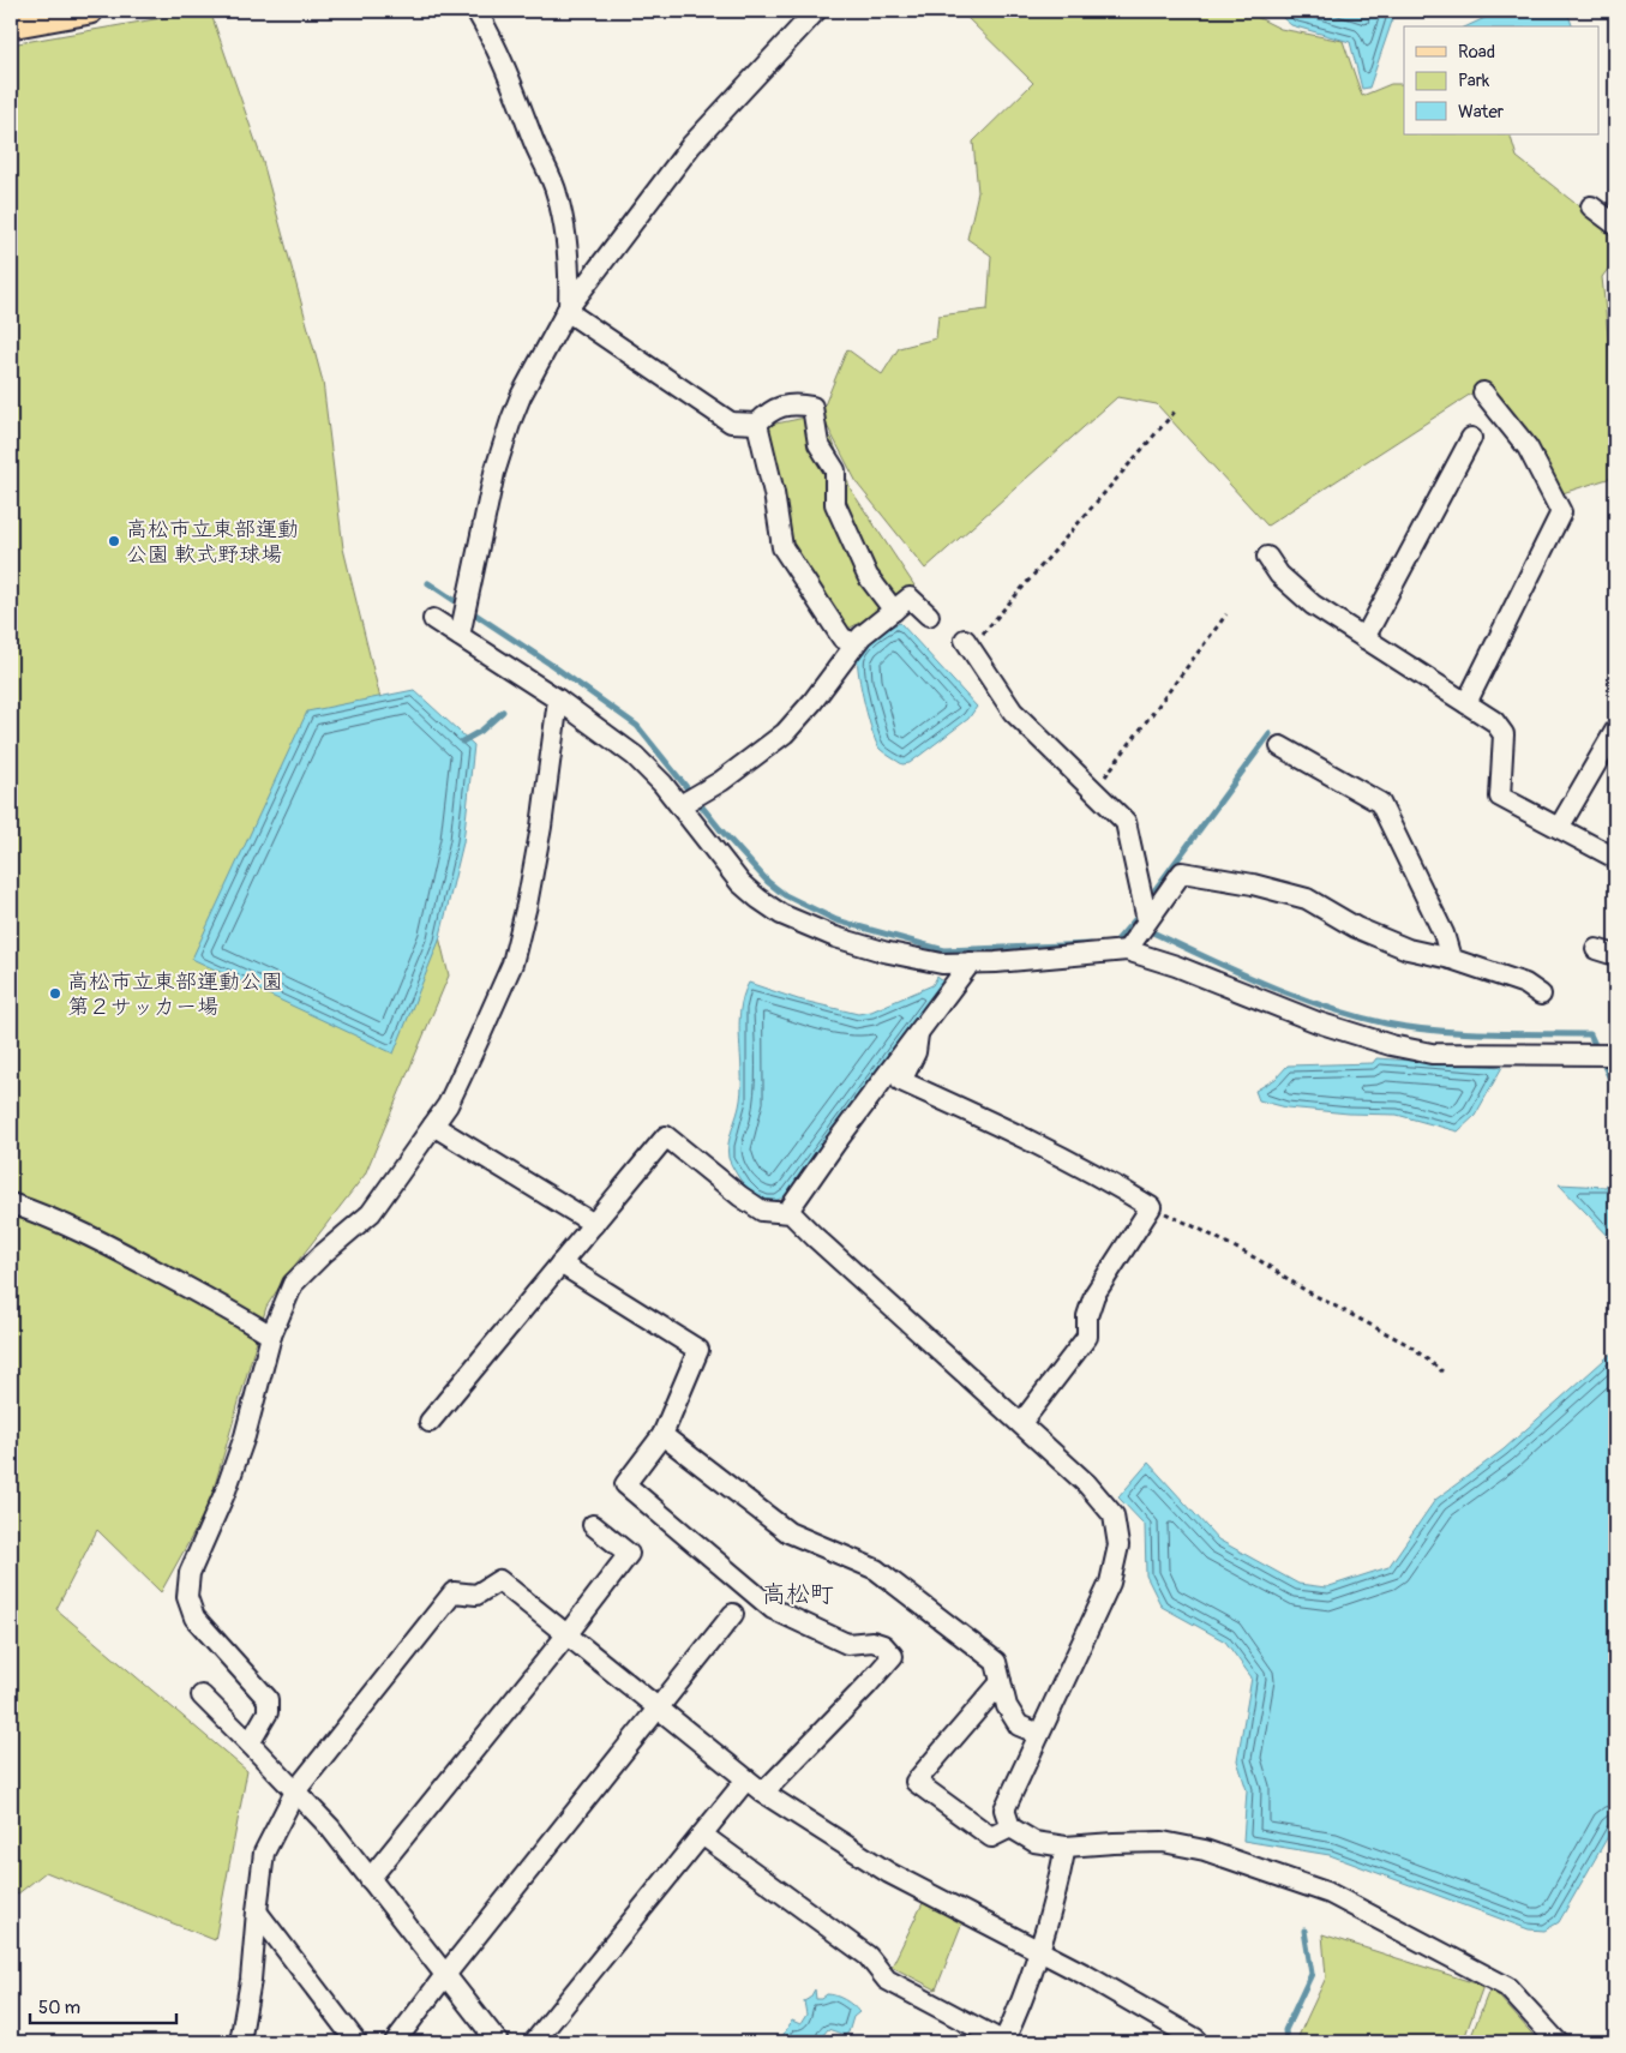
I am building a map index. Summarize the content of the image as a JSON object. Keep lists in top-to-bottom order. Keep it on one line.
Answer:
{"districts":["高松町"],"places":["高松市立東部運動 公園 軟式野球場","高松市立東部運動公園 第２サッカー場"],"legend":["Road","Park","Water"],"scale_bar":"50 m"}
